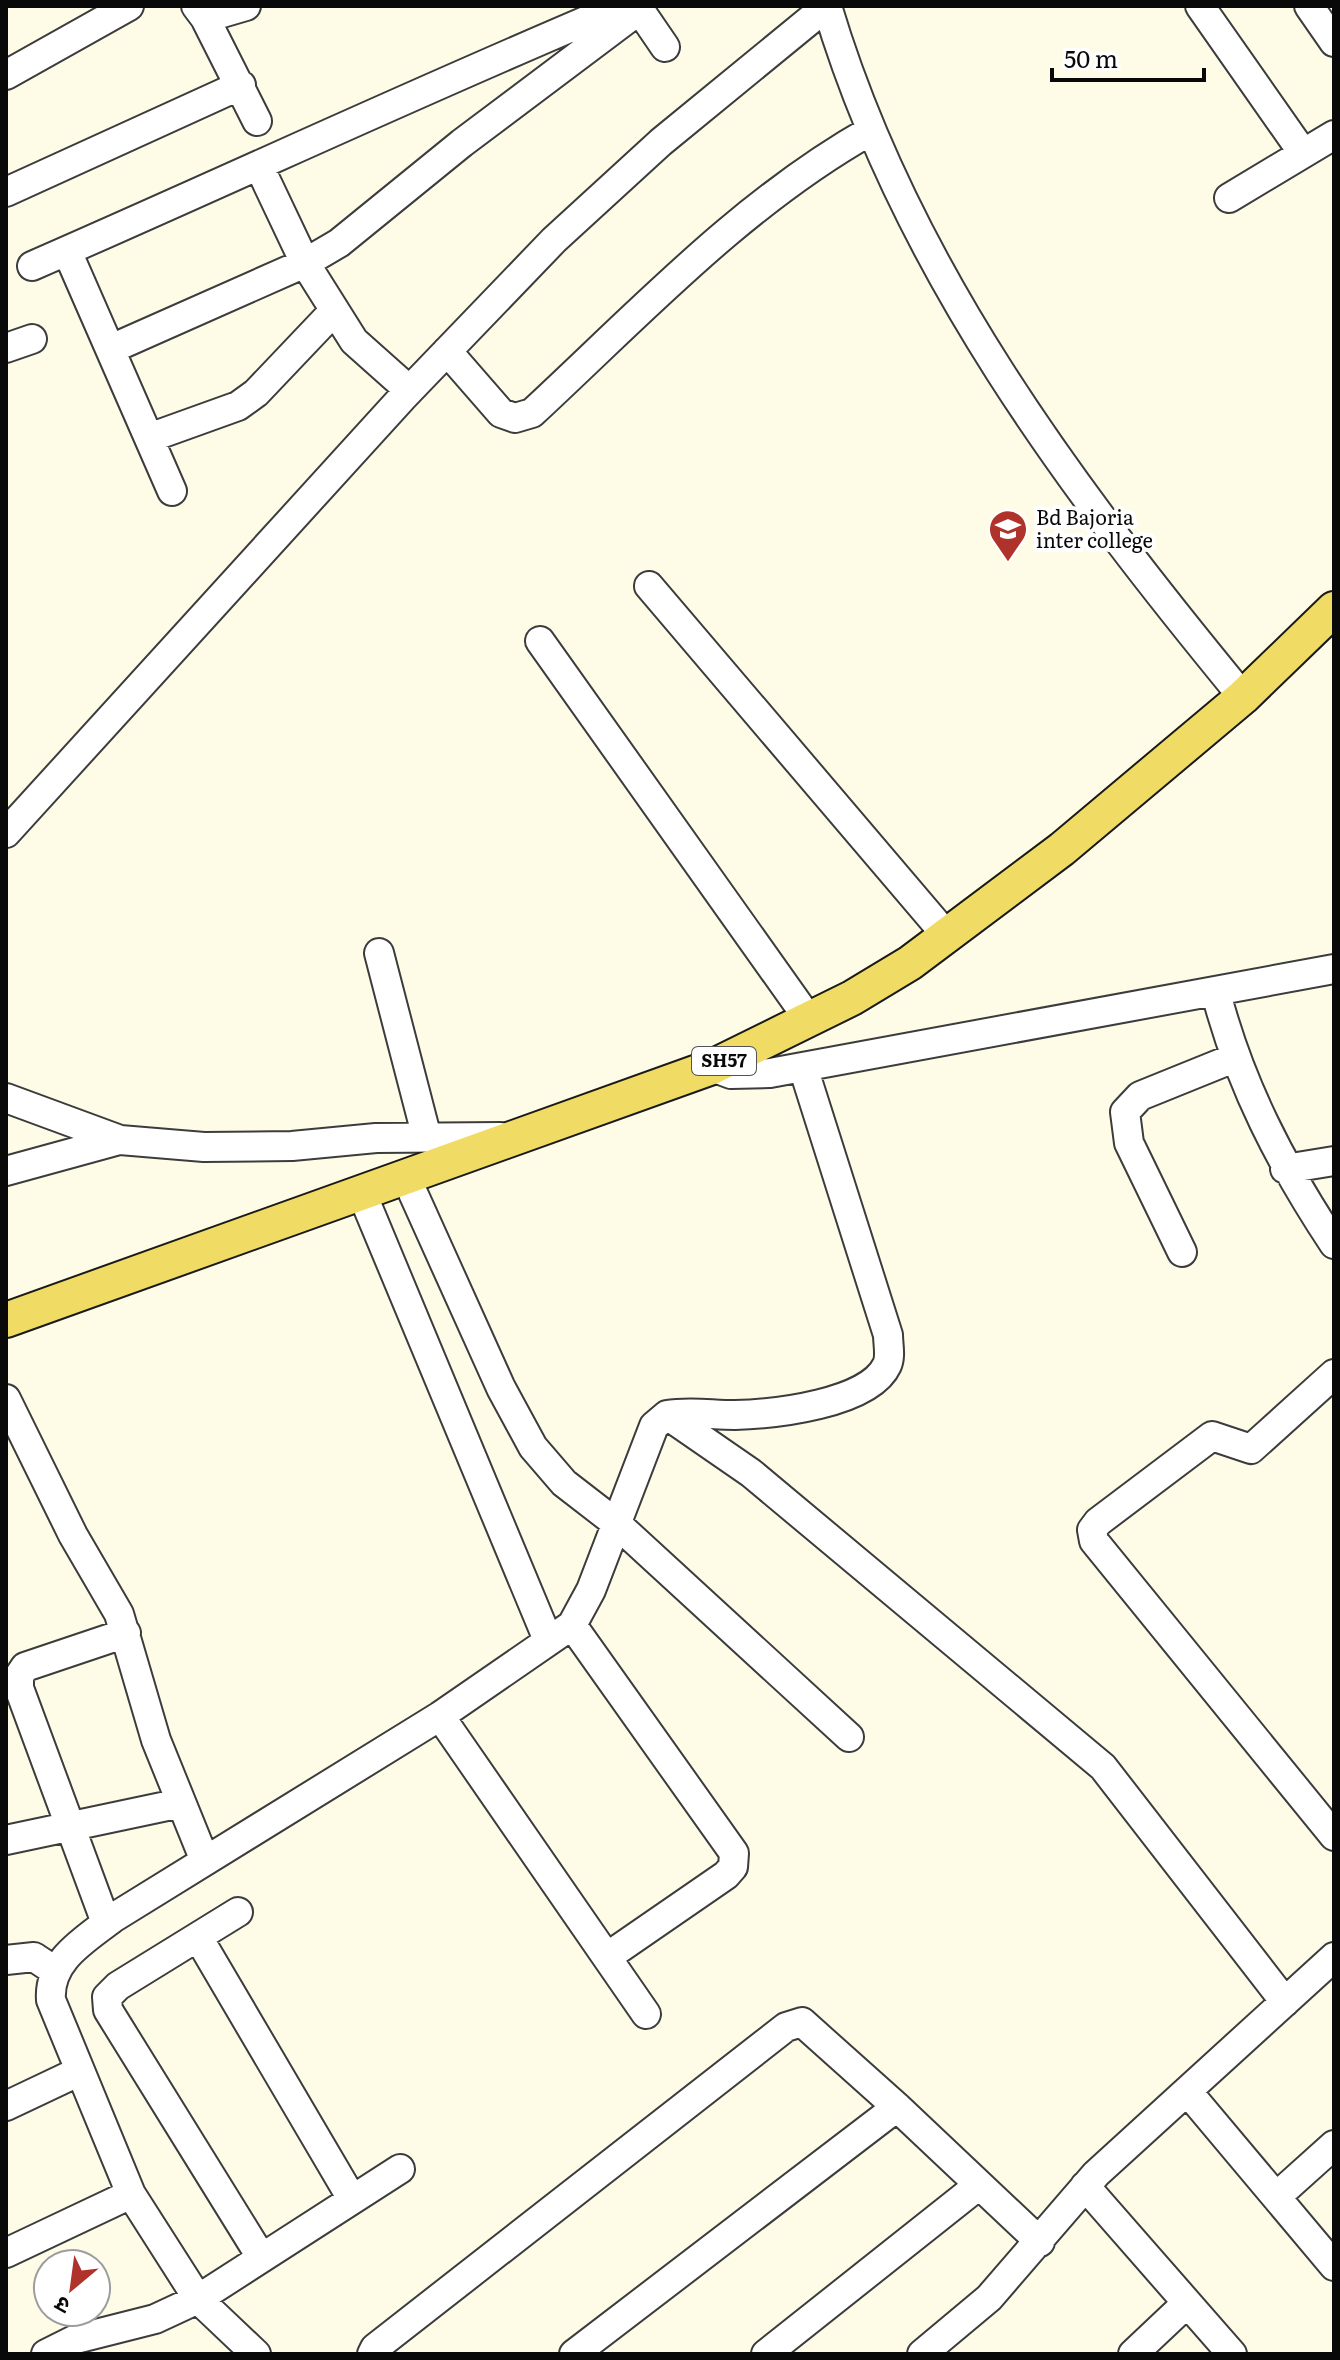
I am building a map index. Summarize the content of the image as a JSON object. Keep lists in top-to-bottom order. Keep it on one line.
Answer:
{"streets":{"main road":["SH57"]},"places":{"school or university":["Bd Bajoria inter college"]},"scale_bar":"50 m","north":"bottom left"}
